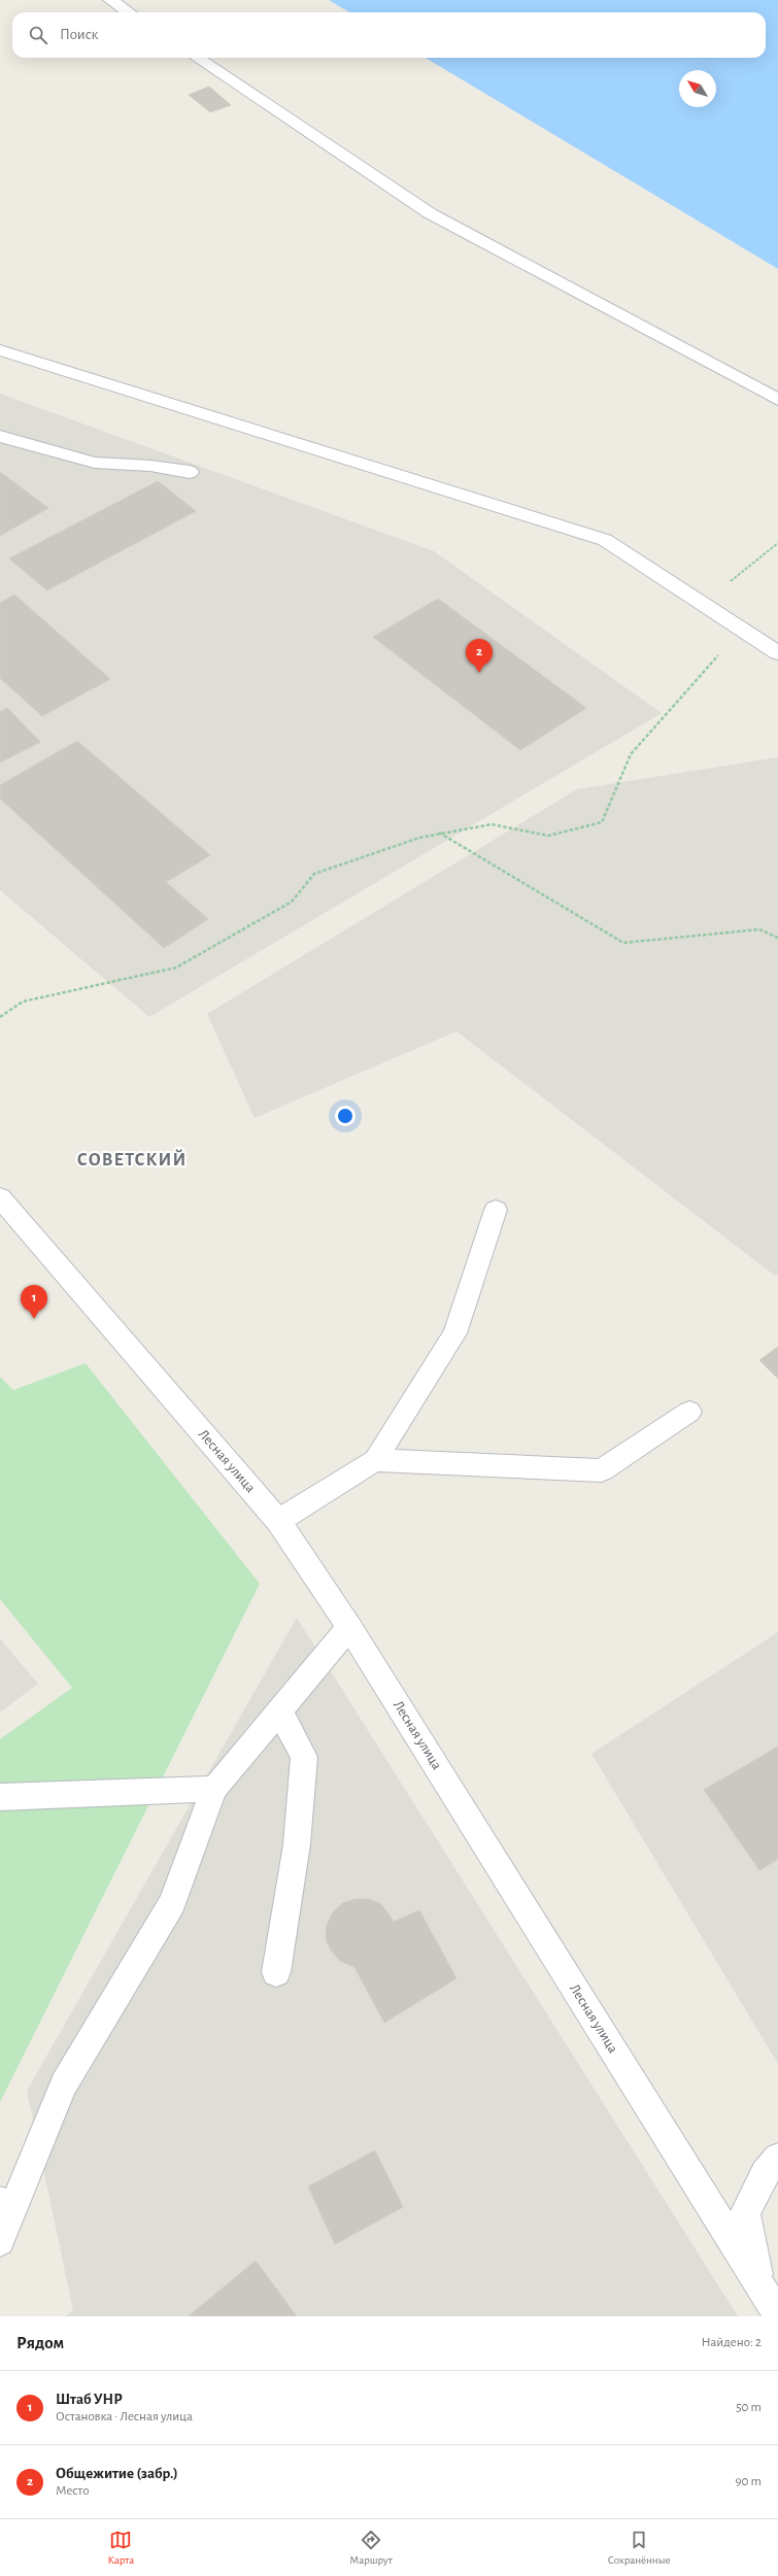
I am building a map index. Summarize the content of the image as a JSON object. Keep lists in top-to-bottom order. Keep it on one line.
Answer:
{"streets":{"main road":["Лесная улица"]},"districts":["СОВЕТСКИЙ"],"north":"top left","page":{"search":"Поиск","pins":["2","1"],"heading":["Рядом","Найдено: 2"],"list":[{"mark":"1","name":"Штаб УНР","note":"Остановка · Лесная улица","value":"50 m"},{"mark":"2","name":"Общежитие (забр.)","note":"Место","value":"90 m"}],"nav":["Карта","Маршрут","Сохранённые"]}}
